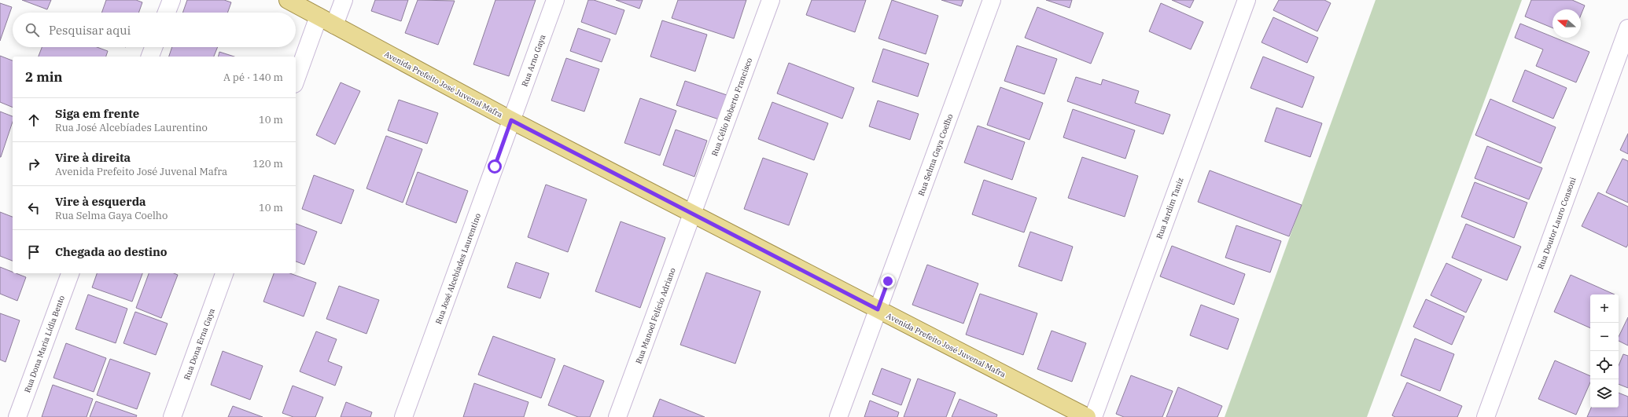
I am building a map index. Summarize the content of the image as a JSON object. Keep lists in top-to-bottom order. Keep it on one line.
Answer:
{"streets":{"main road":["Avenida Prefeito José Juvenal Mafra"],"street":["Rua Arno Gaya","Rua Célio Roberto Francisco","Rua Selma Gaya Coelho","Rua Jardim Taniz","Rua Doutor Lauro Consoni","Rua José Alcebíades Laurentino","Rua Manoel Felício Adriano","Rua Dona Maria Lídia Bento","Rua Dona Erna Gaya"]},"crossings":[["Rua Arno Gaya","Avenida Prefeito José Juvenal Mafra"],["Rua Arno Gaya","Rua José Alcebíades Laurentino"],["Avenida Prefeito José Juvenal Mafra","Rua Célio Roberto Francisco"],["Avenida Prefeito José Juvenal Mafra","Rua Selma Gaya Coelho"],["Avenida Prefeito José Juvenal Mafra","Rua José Alcebíades Laurentino"],["Avenida Prefeito José Juvenal Mafra","Rua Manoel Felício Adriano"],["Rua Célio Roberto Francisco","Rua Manoel Felício Adriano"]],"north":"left","page":{"search":"Pesquisar aqui","heading":["2 min","A pé · 140 m"],"list":[["Siga em frente","Rua José Alcebíades Laurentino","10 m"],["Vire à direita","Avenida Prefeito José Juvenal Mafra","120 m"],["Vire à esquerda","Rua Selma Gaya Coelho","10 m"],"Chegada ao destino"],"map_buttons":["+","−"]}}
